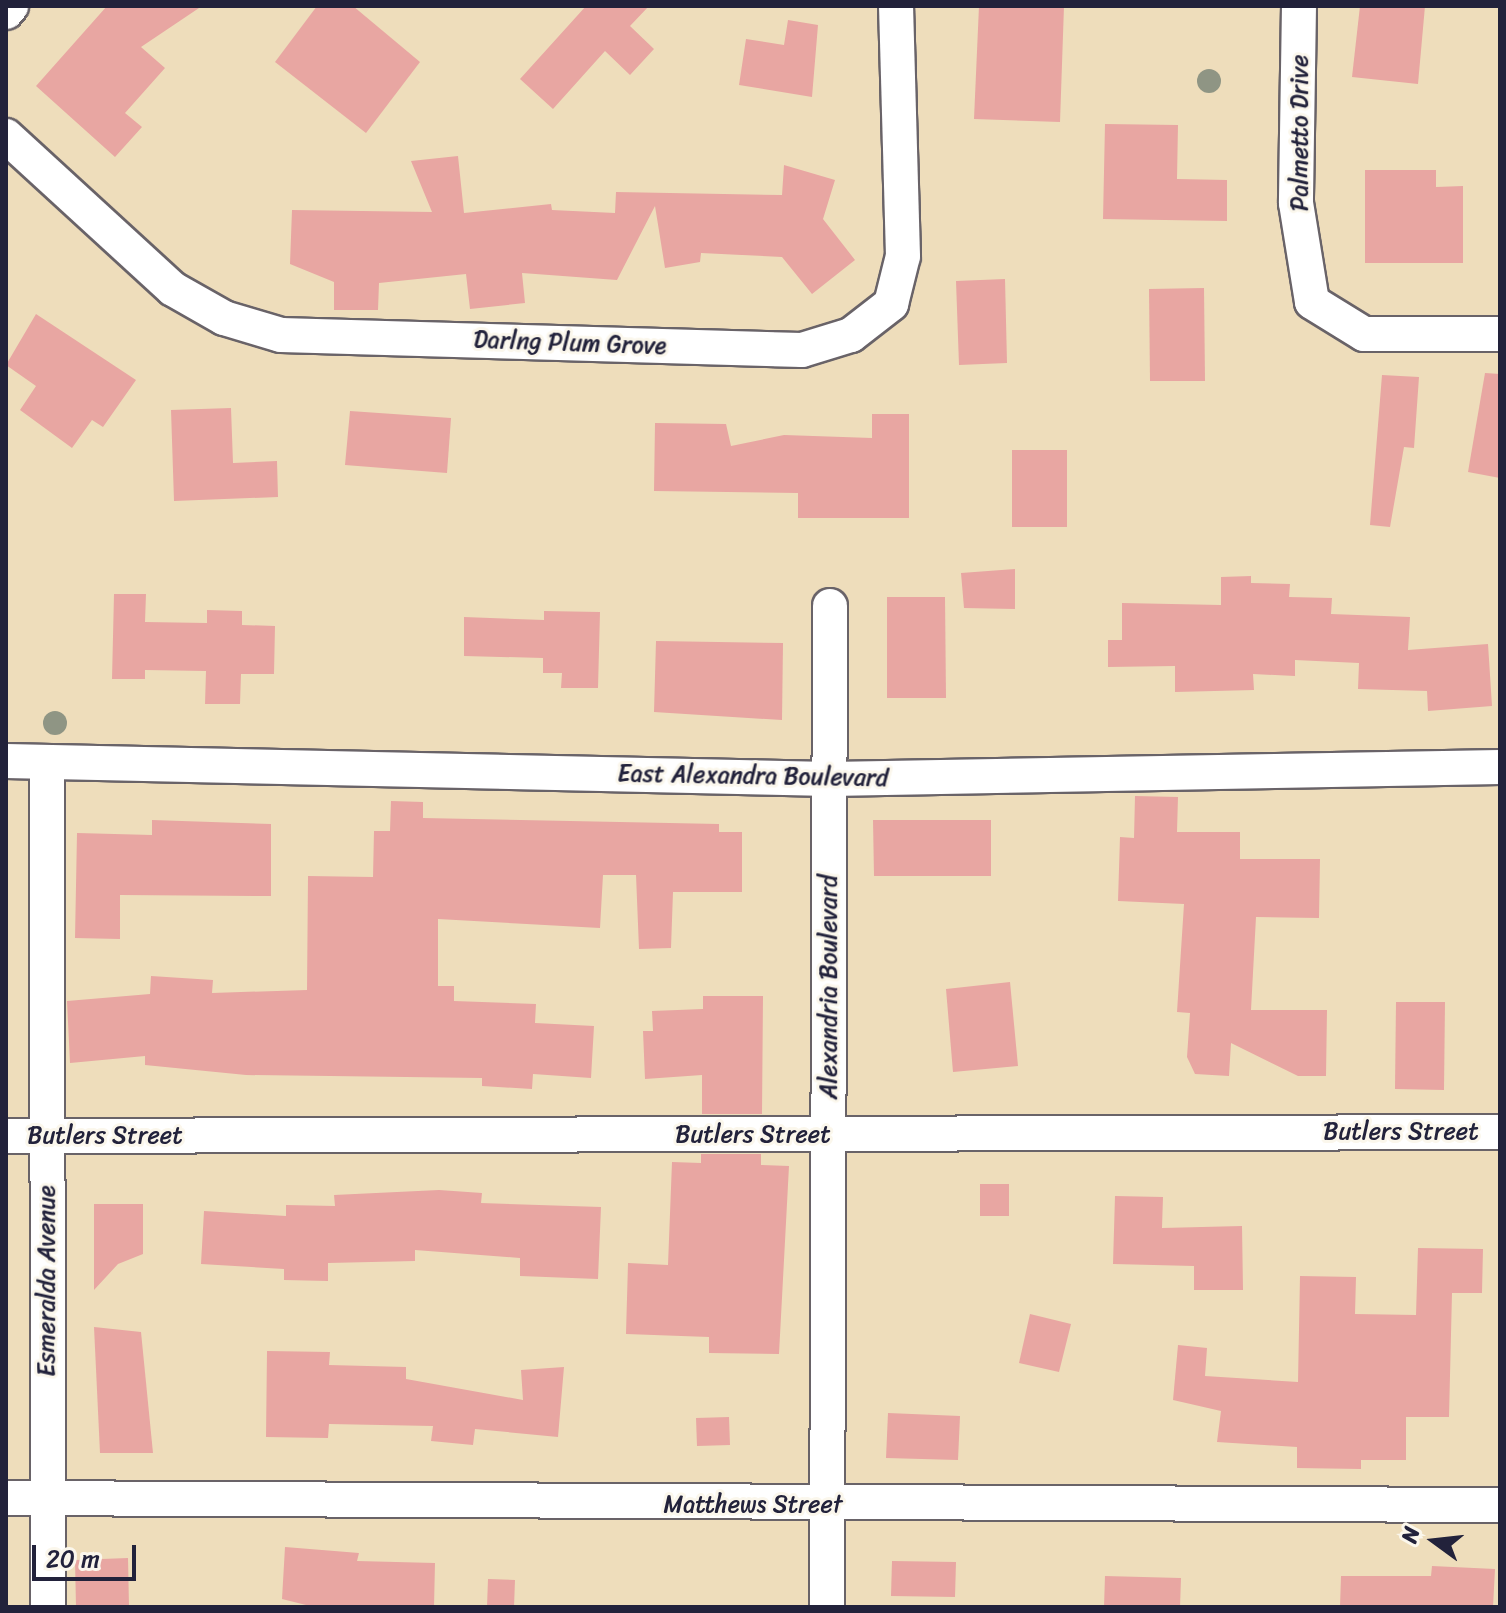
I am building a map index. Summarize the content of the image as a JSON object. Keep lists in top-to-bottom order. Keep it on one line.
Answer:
{"streets":{"street":["Palmetto Drive","Darlng Plum Grove","East Alexandra Boulevard","Alexandria Boulevard","Butlers Street","Esmeralda Avenue","Matthews Street"]},"crossings":[["East Alexandra Boulevard","Alexandria Boulevard"],["East Alexandra Boulevard","Esmeralda Avenue"],["Alexandria Boulevard","Butlers Street"],["Alexandria Boulevard","Matthews Street"],["Butlers Street","Esmeralda Avenue"],["Esmeralda Avenue","Matthews Street"]],"scale_bar":"20 m","north":"left"}
